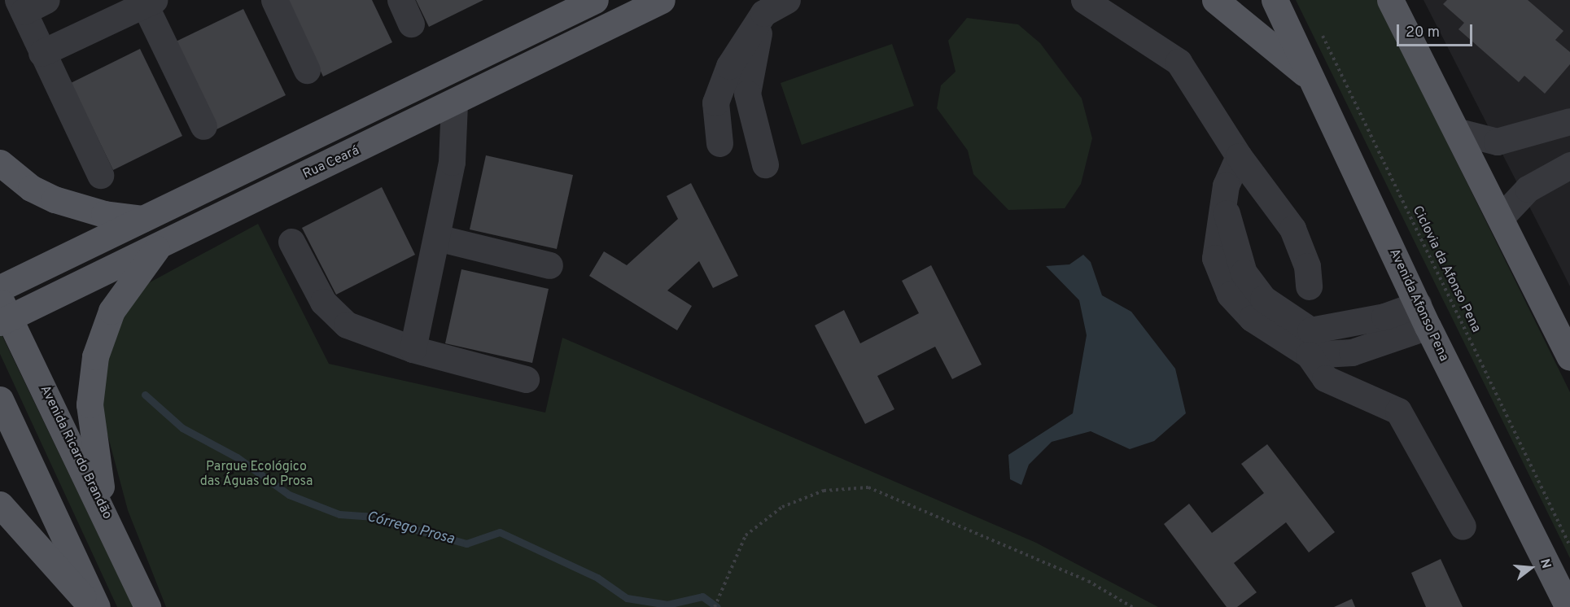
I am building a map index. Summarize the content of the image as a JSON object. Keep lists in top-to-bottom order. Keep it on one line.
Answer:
{"streets":{"main road":["Rua Ceará","Avenida Afonso Pena","Avenida Ricardo Brandão"],"path":["Ciclovia da Afonso Pena"]},"water":["Córrego Prosa"],"parks":["Parque Ecológico das Águas do Prosa"],"scale_bar":"20 m","north":"right"}
